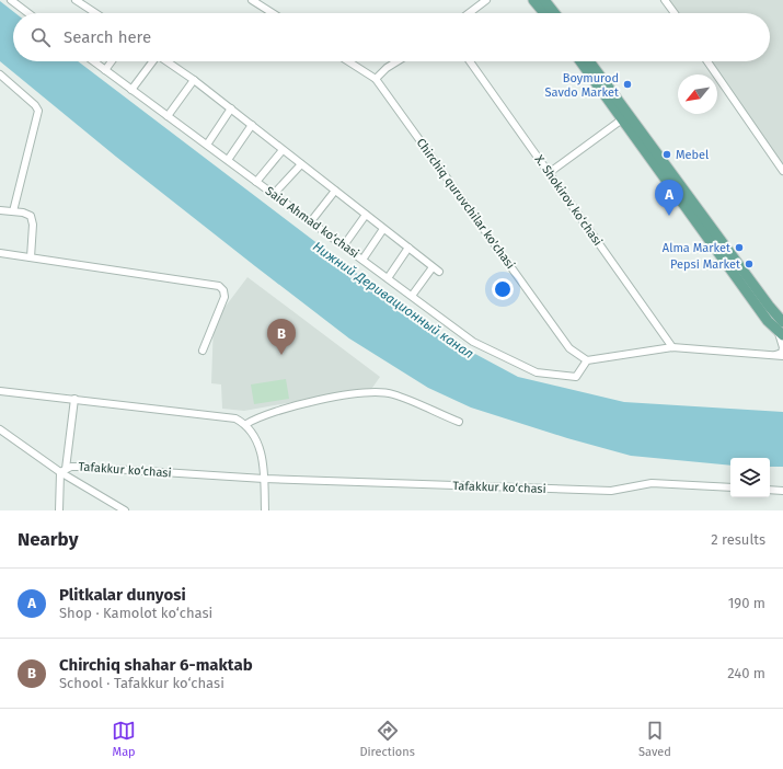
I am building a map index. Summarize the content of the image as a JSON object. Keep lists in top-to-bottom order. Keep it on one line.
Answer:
{"streets":{"street":["X. Shokirov ko‘chasi","Chirchiq quruvchilar ko'chasi","Said Ahmad ko‘chasi","Tafakkur ko‘chasi"]},"crossings":[["Chirchiq quruvchilar ko'chasi","Said Ahmad ko‘chasi"]],"water":["Нижний Деривационный канал"],"places":["Boymurod Savdo Market","Mebel","Alma Market","Pepsi Market"],"north":"bottom left","page":{"search":"Search here","pins":["A","B"],"heading":["Nearby","2 results"],"list":[{"mark":"A","name":"Plitkalar dunyosi","note":"Shop · Kamolot ko‘chasi","value":"190 m"},{"mark":"B","name":"Chirchiq shahar 6-maktab","note":"School · Tafakkur ko‘chasi","value":"240 m"}],"nav":["Map","Directions","Saved"]}}
